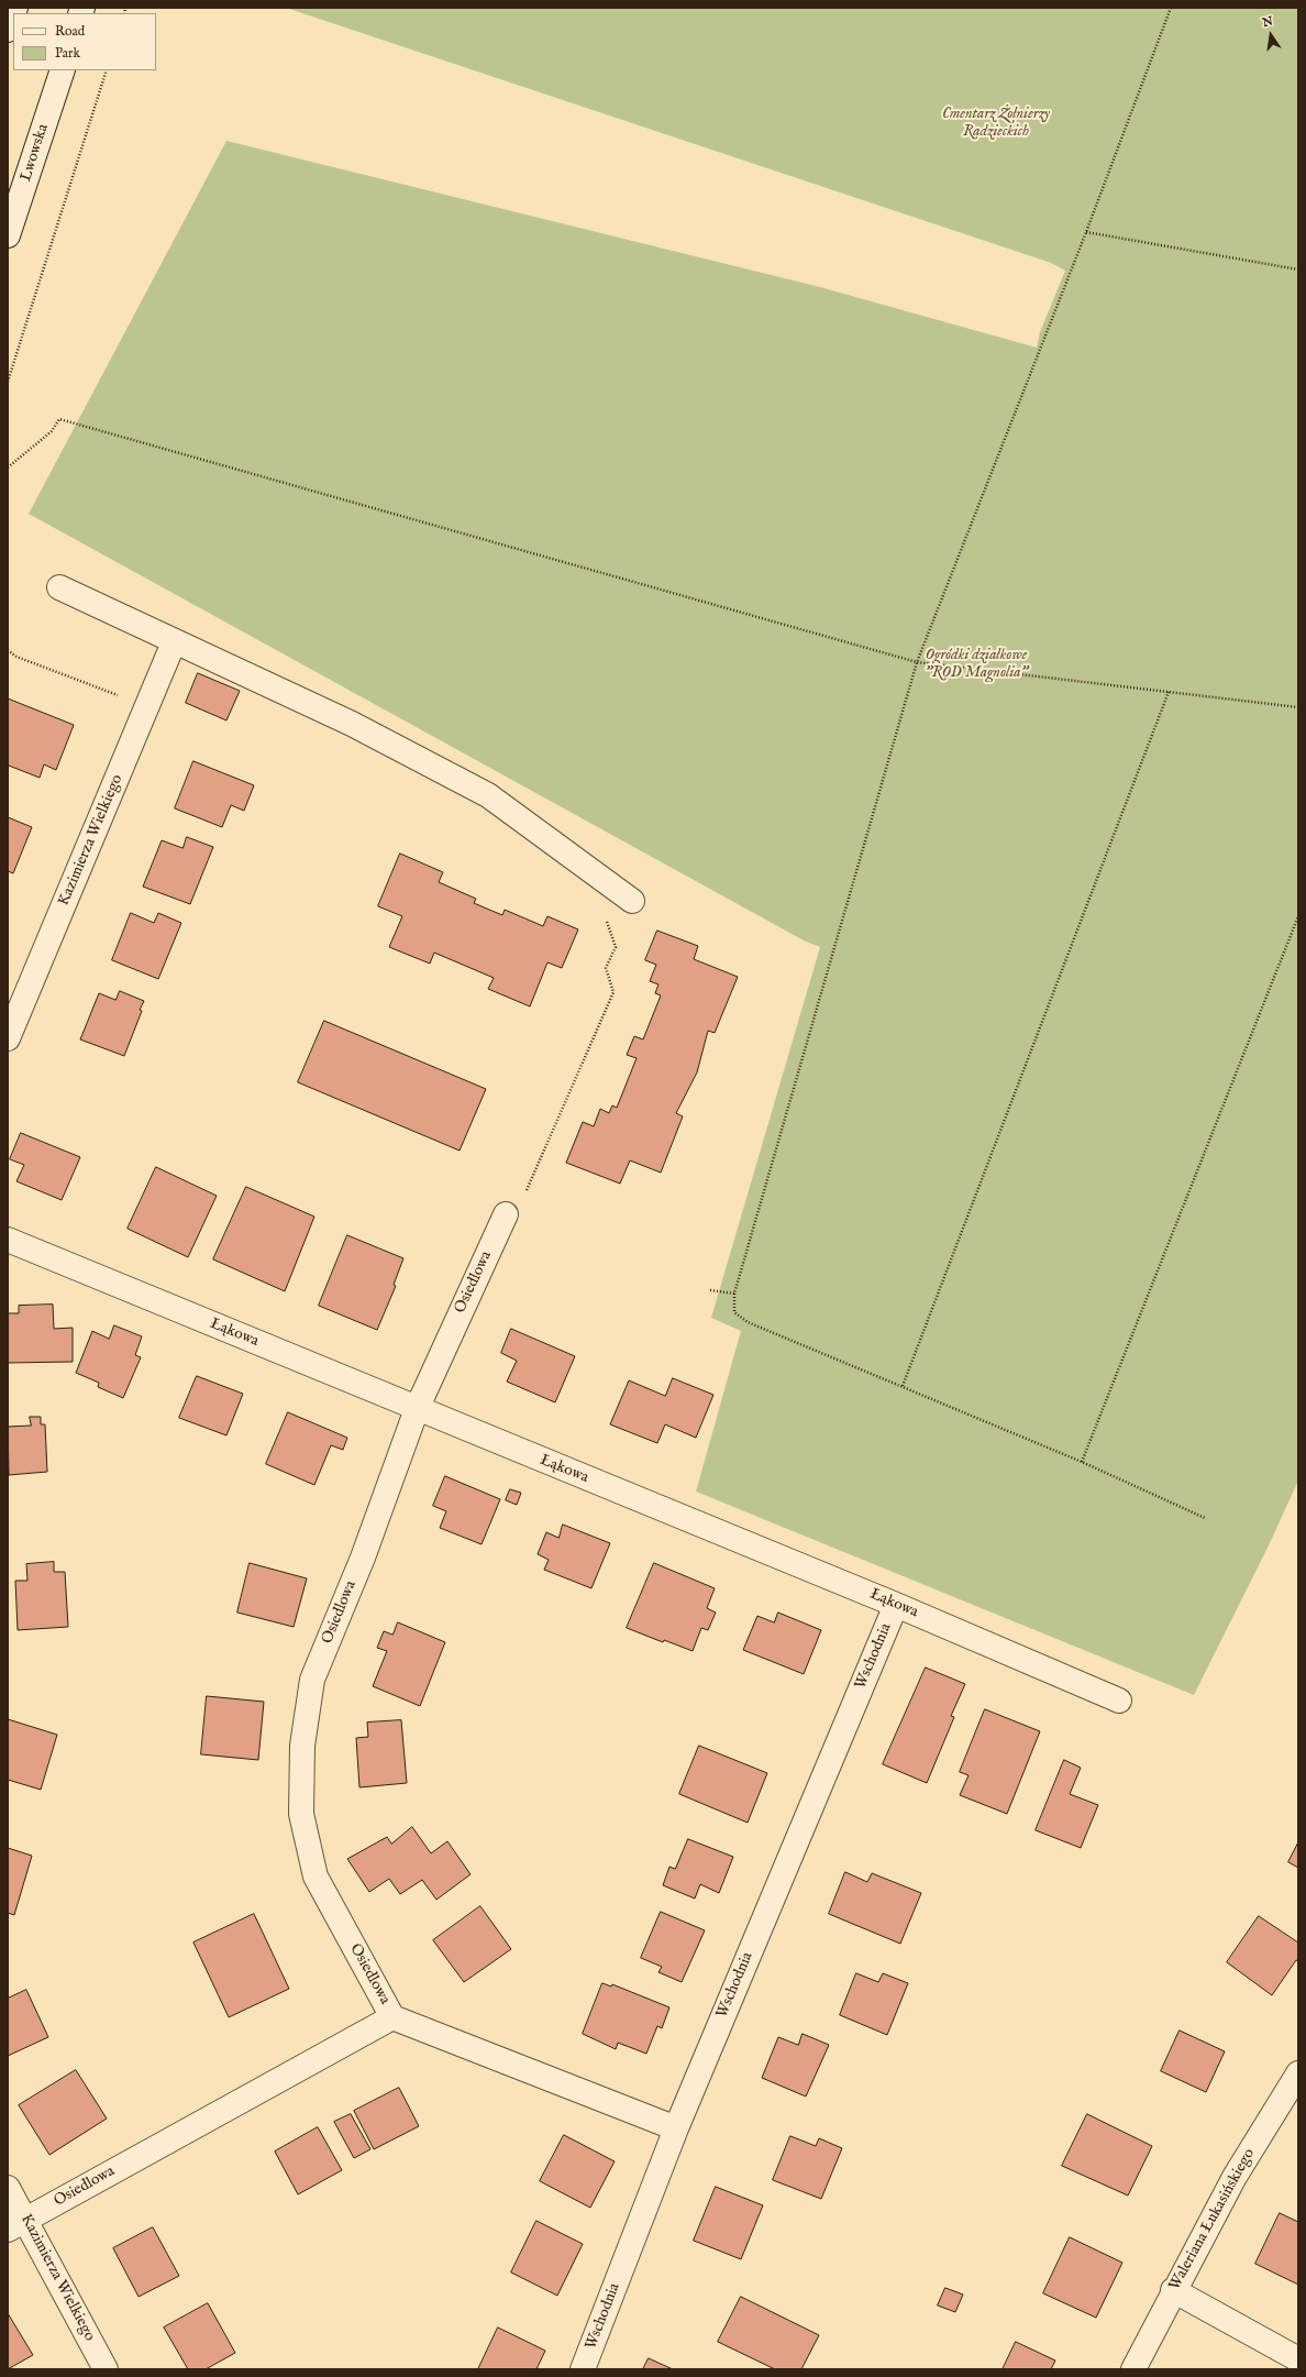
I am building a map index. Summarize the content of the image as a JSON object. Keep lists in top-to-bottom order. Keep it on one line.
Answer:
{"streets":{"street":["Lwowska","Kazimierza Wielkiego","Osiedlowa","Łąkowa","Wschodnia","Waleriana Łukasińskiego"]},"crossings":[["Kazimierza Wielkiego","Osiedlowa"],["Osiedlowa","Łąkowa"],["Osiedlowa","Wschodnia"],["Łąkowa","Wschodnia"]],"parks":["Cmentarz Żołnierzy Radzieckich","Ogródki działkowe \"ROD Magnolia\""],"legend":["Road","Park"],"north":"top"}
